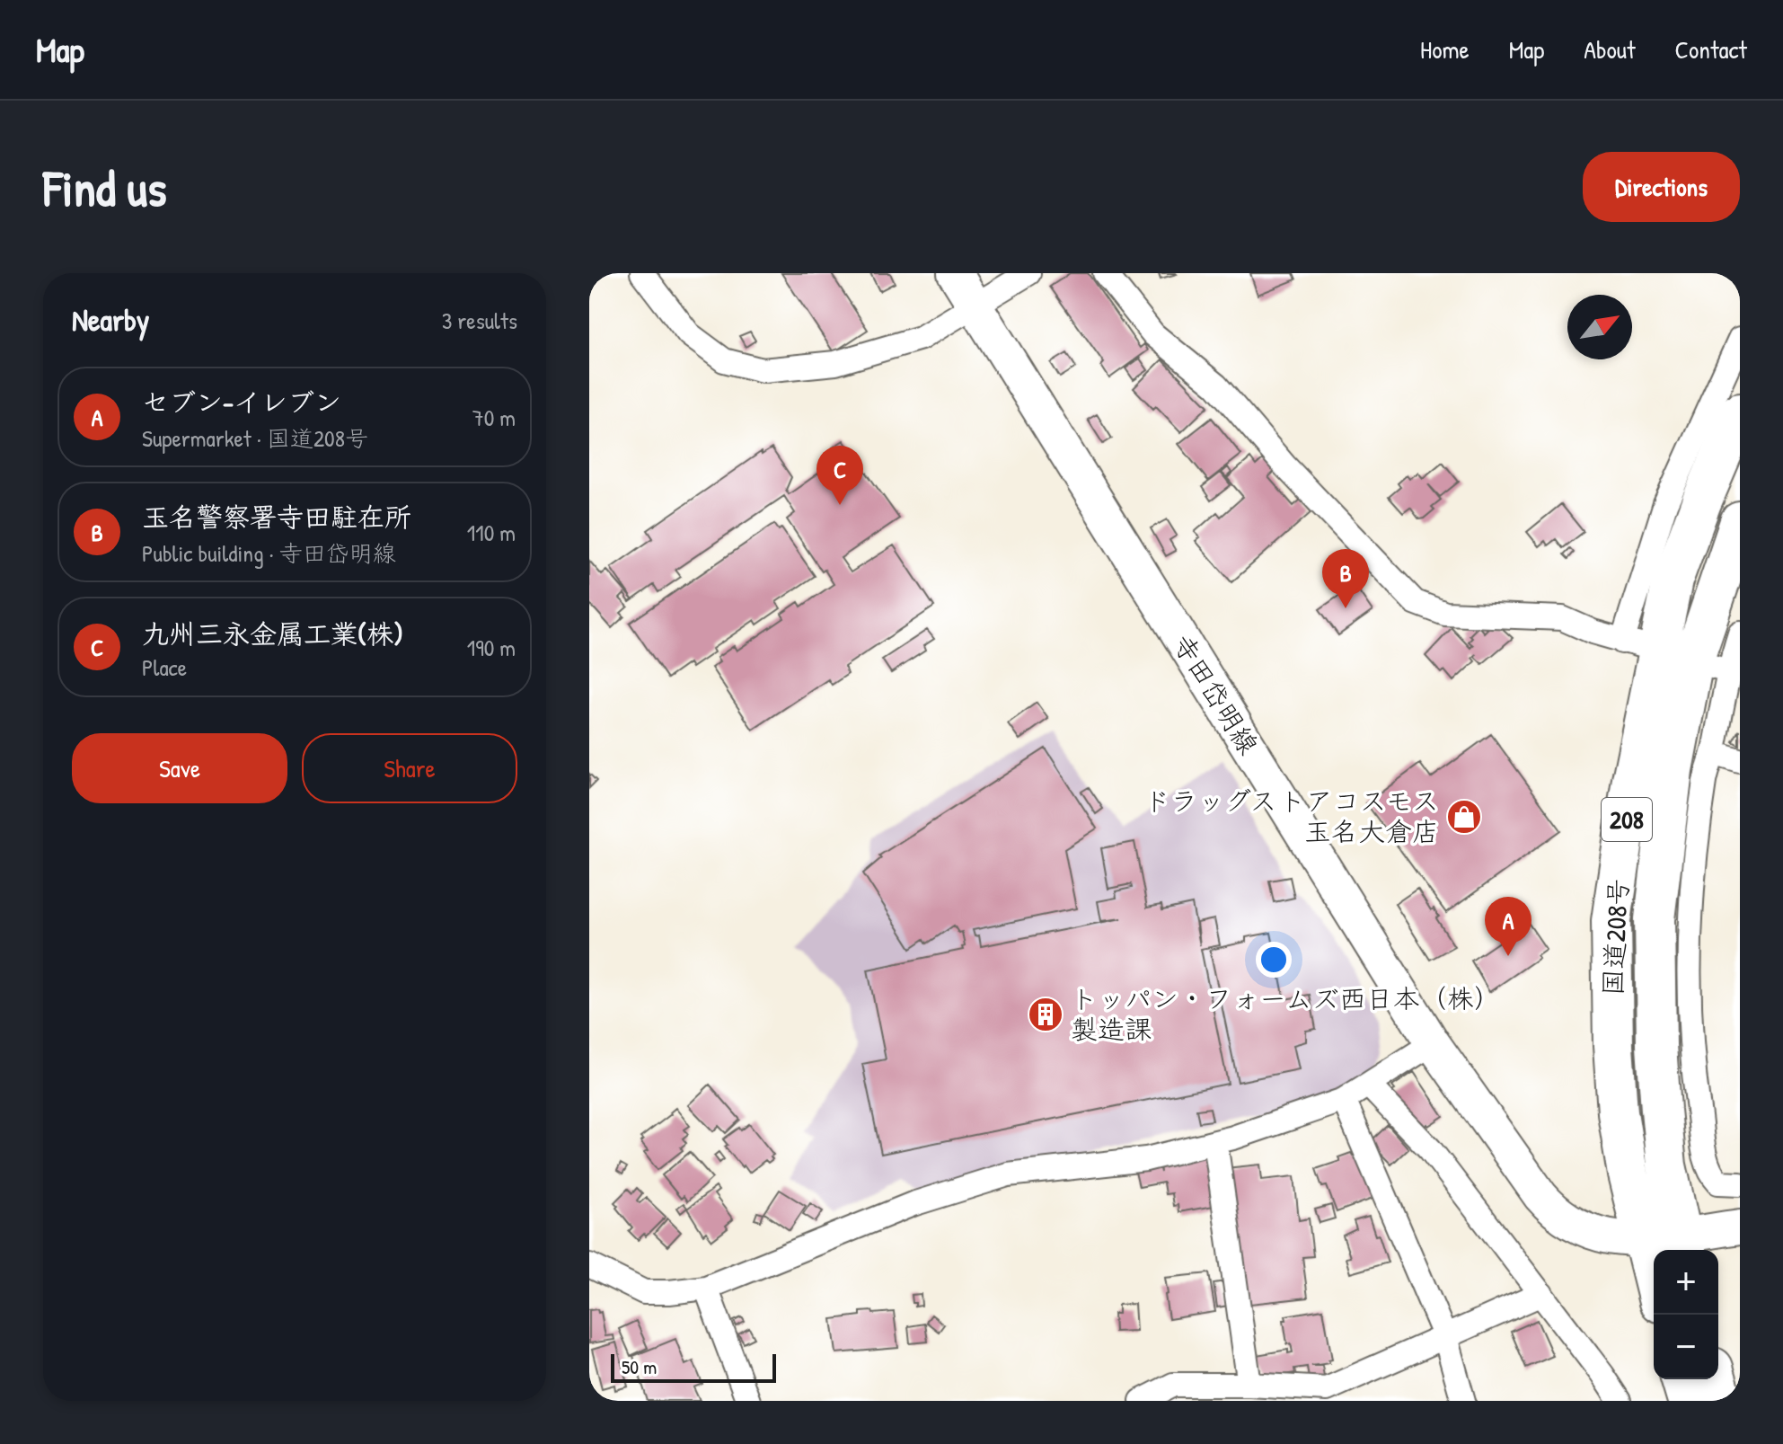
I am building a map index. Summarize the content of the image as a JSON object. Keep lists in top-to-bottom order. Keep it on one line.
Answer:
{"streets":{"highway":["208","国道208号"],"main road":["寺田岱明線"]},"crossings":[["寺田岱明線","国道208号"]],"places":{"shop":["ドラッグストアコスモス 玉名大倉店"],"building":["トッパン・フォームズ西日本（株） 製造課"]},"scale_bar":"50 m","north":"top right","page":{"header":"Map","nav":["Home","Map","About","Contact"],"buttons":["Directions",["Save","Share"]],"title":"Find us","heading":["Nearby","3 results"],"list":[{"mark":"A","name":"セブン-イレブン","note":"Supermarket · 国道208号","value":"70 m"},{"mark":"B","name":"玉名警察署寺田駐在所","note":"Public building · 寺田岱明線","value":"110 m"},{"mark":"C","name":"九州三永金属工業(株)","note":"Place","value":"190 m"}],"pins":["C","B","A"],"map_buttons":["+","−"],"scale":"50 m"}}
